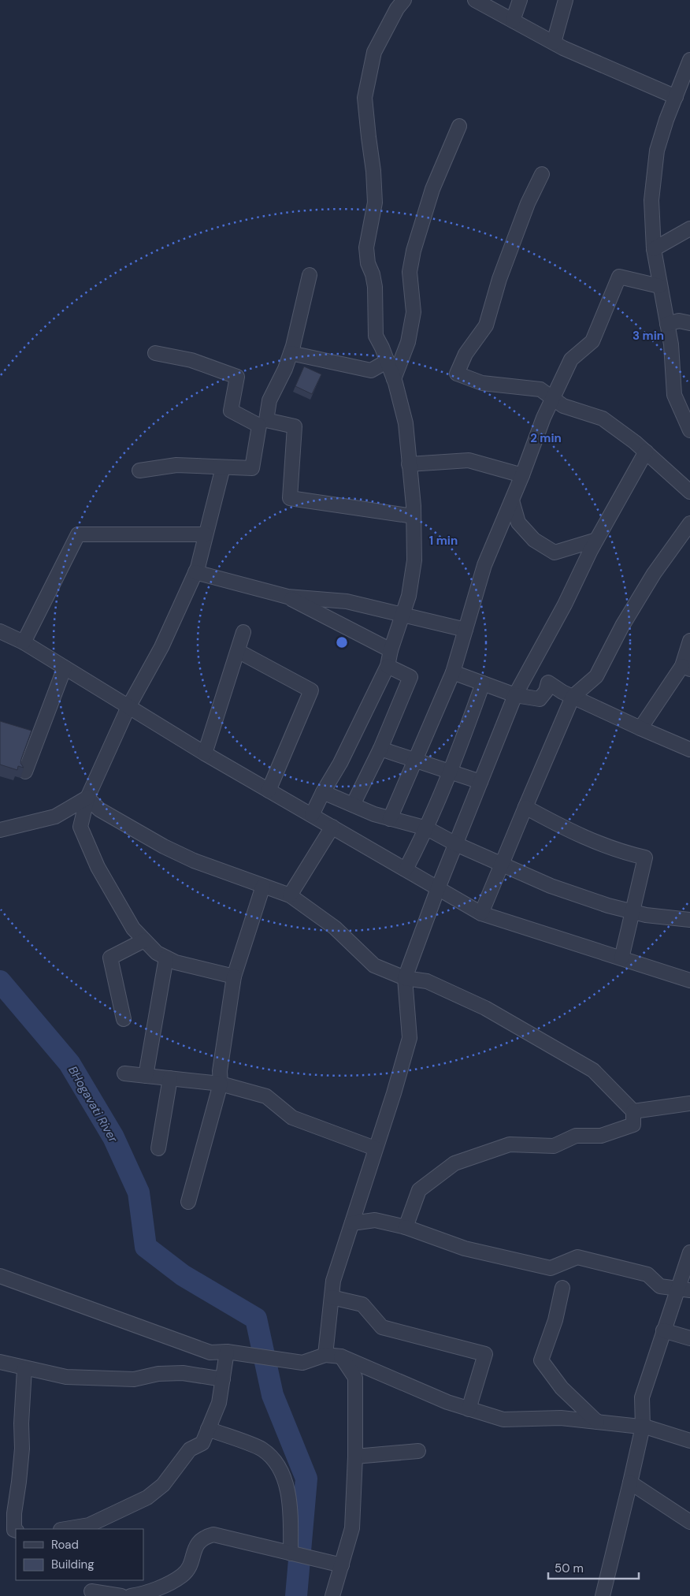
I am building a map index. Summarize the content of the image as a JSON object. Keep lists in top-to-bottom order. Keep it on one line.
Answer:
{"water":["BHogavati River"],"legend":["Road","Building"],"scale_bar":"50 m","rings":["3 min","2 min","1 min"]}
